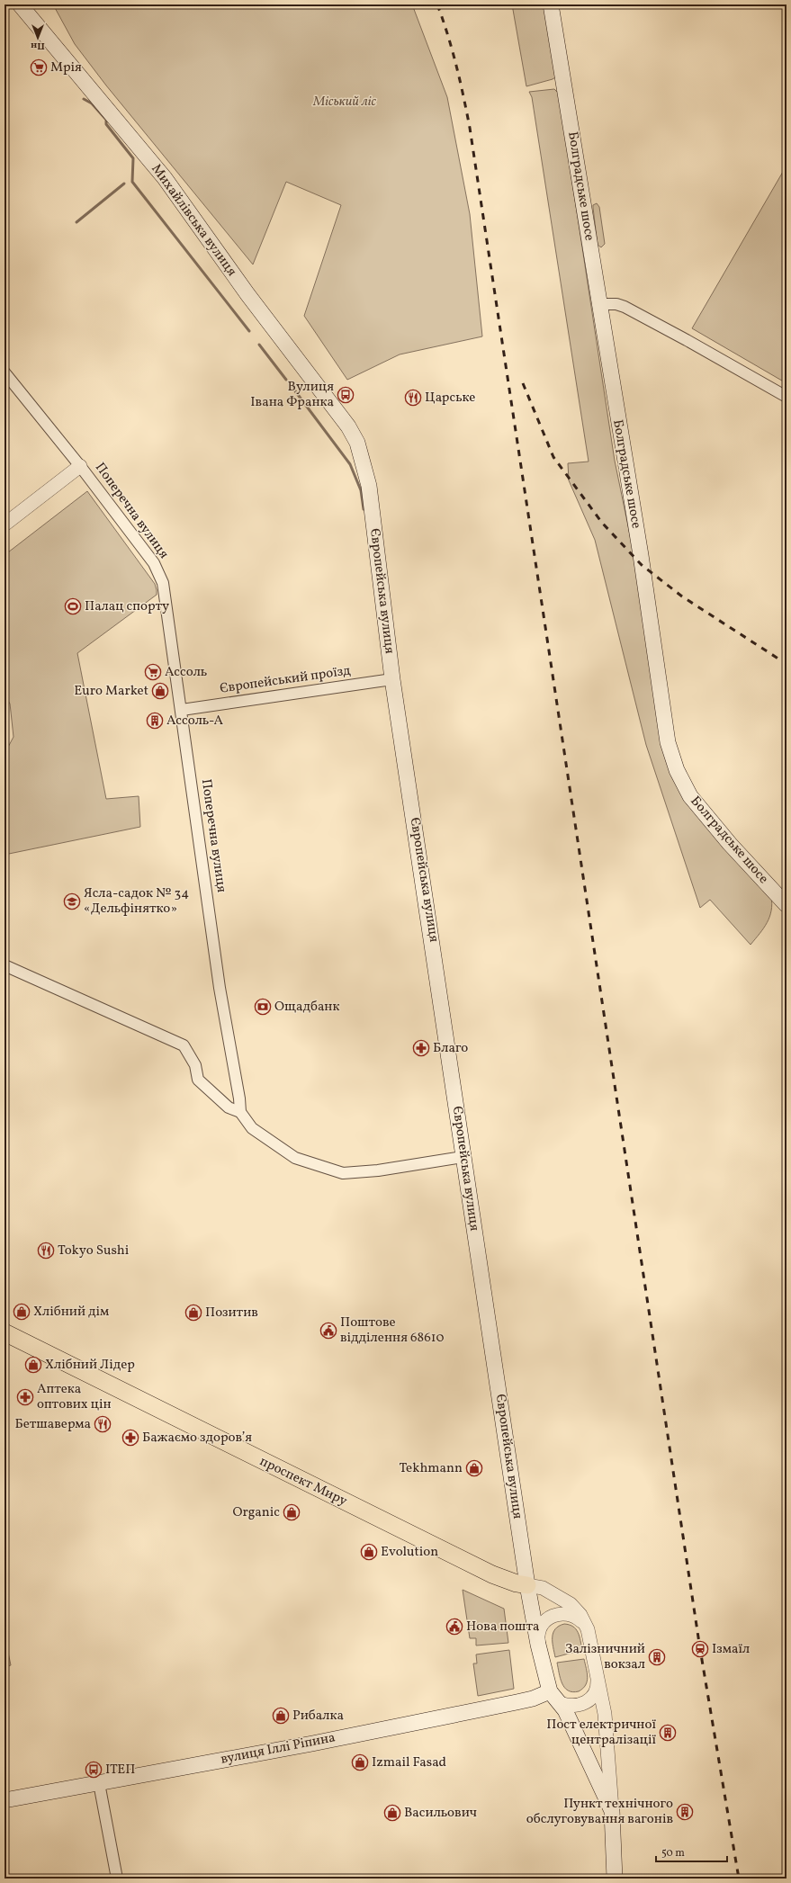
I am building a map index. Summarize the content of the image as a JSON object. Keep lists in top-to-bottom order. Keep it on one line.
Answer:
{"streets":{"main road":["Болградське шосе","Михайлівська вулиця","Європейська вулиця","проспект Миру","вулиця Іллі Ріпина"],"street":["Поперечна вулиця","Європейський проїзд"]},"crossings":[["Михайлівська вулиця","Європейська вулиця"],["Поперечна вулиця","Європейський проїзд"],["Європейська вулиця","Європейський проїзд"],["Європейська вулиця","проспект Миру"],["Європейська вулиця","вулиця Іллі Ріпина"]],"parks":["Міський ліс"],"places":{"supermarket":["Мрія","Ассоль"],"bus stop":["Вулиця Івана Франка","ІТЕП"],"restaurant":["Царське","Tokyo Sushi","Бетшаверма"],"sports":["Палац спорту"],"shop":["Euro Market","Хлібний дім","Позитив","Хлібний Лідер","Tekhmann","Organic","Evolution","Рибалка","Izmail Fasad","Васильович"],"building":["Ассоль-А","Залізничний вокзал","Пост електричної централізації","Пункт технічного обслуговування вагонів"],"school or university":["Ясла-садок № 34 «Дельфінятко»"],"bank":["Ощадбанк"],"pharmacy":["Благо","Аптека оптових цін","Бажаємо здоровʼя"],"public building":["Поштове відділення 68610","Нова пошта"],"station":["Ізмаїл"]},"scale_bar":"50 m","north":"bottom"}
